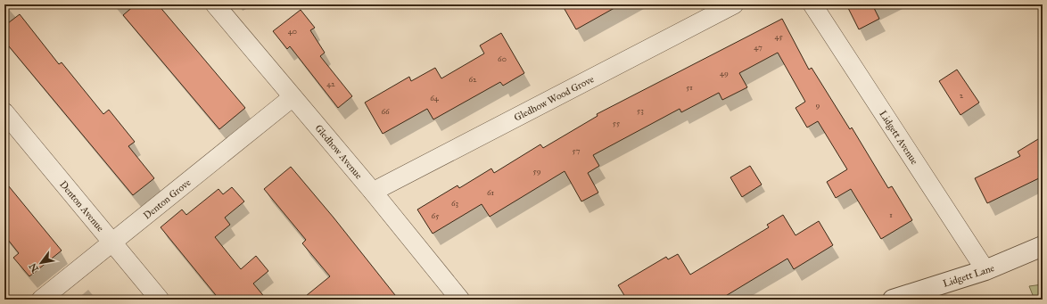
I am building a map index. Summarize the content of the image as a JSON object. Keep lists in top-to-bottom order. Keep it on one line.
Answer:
{"streets":{"street":["Gledhow Wood Grove","Lidgett Avenue","Gledhow Avenue","Denton Grove","Denton Avenue","Lidgett Lane"]},"crossings":[["Gledhow Wood Grove","Gledhow Avenue"],["Lidgett Avenue","Lidgett Lane"],["Gledhow Avenue","Denton Grove"],["Denton Grove","Denton Avenue"]],"house_numbers":["40","45","47","60","49","62","42","51","2","64","9","53","66","55","57","59","61","63","1","65"],"north":"bottom left"}
